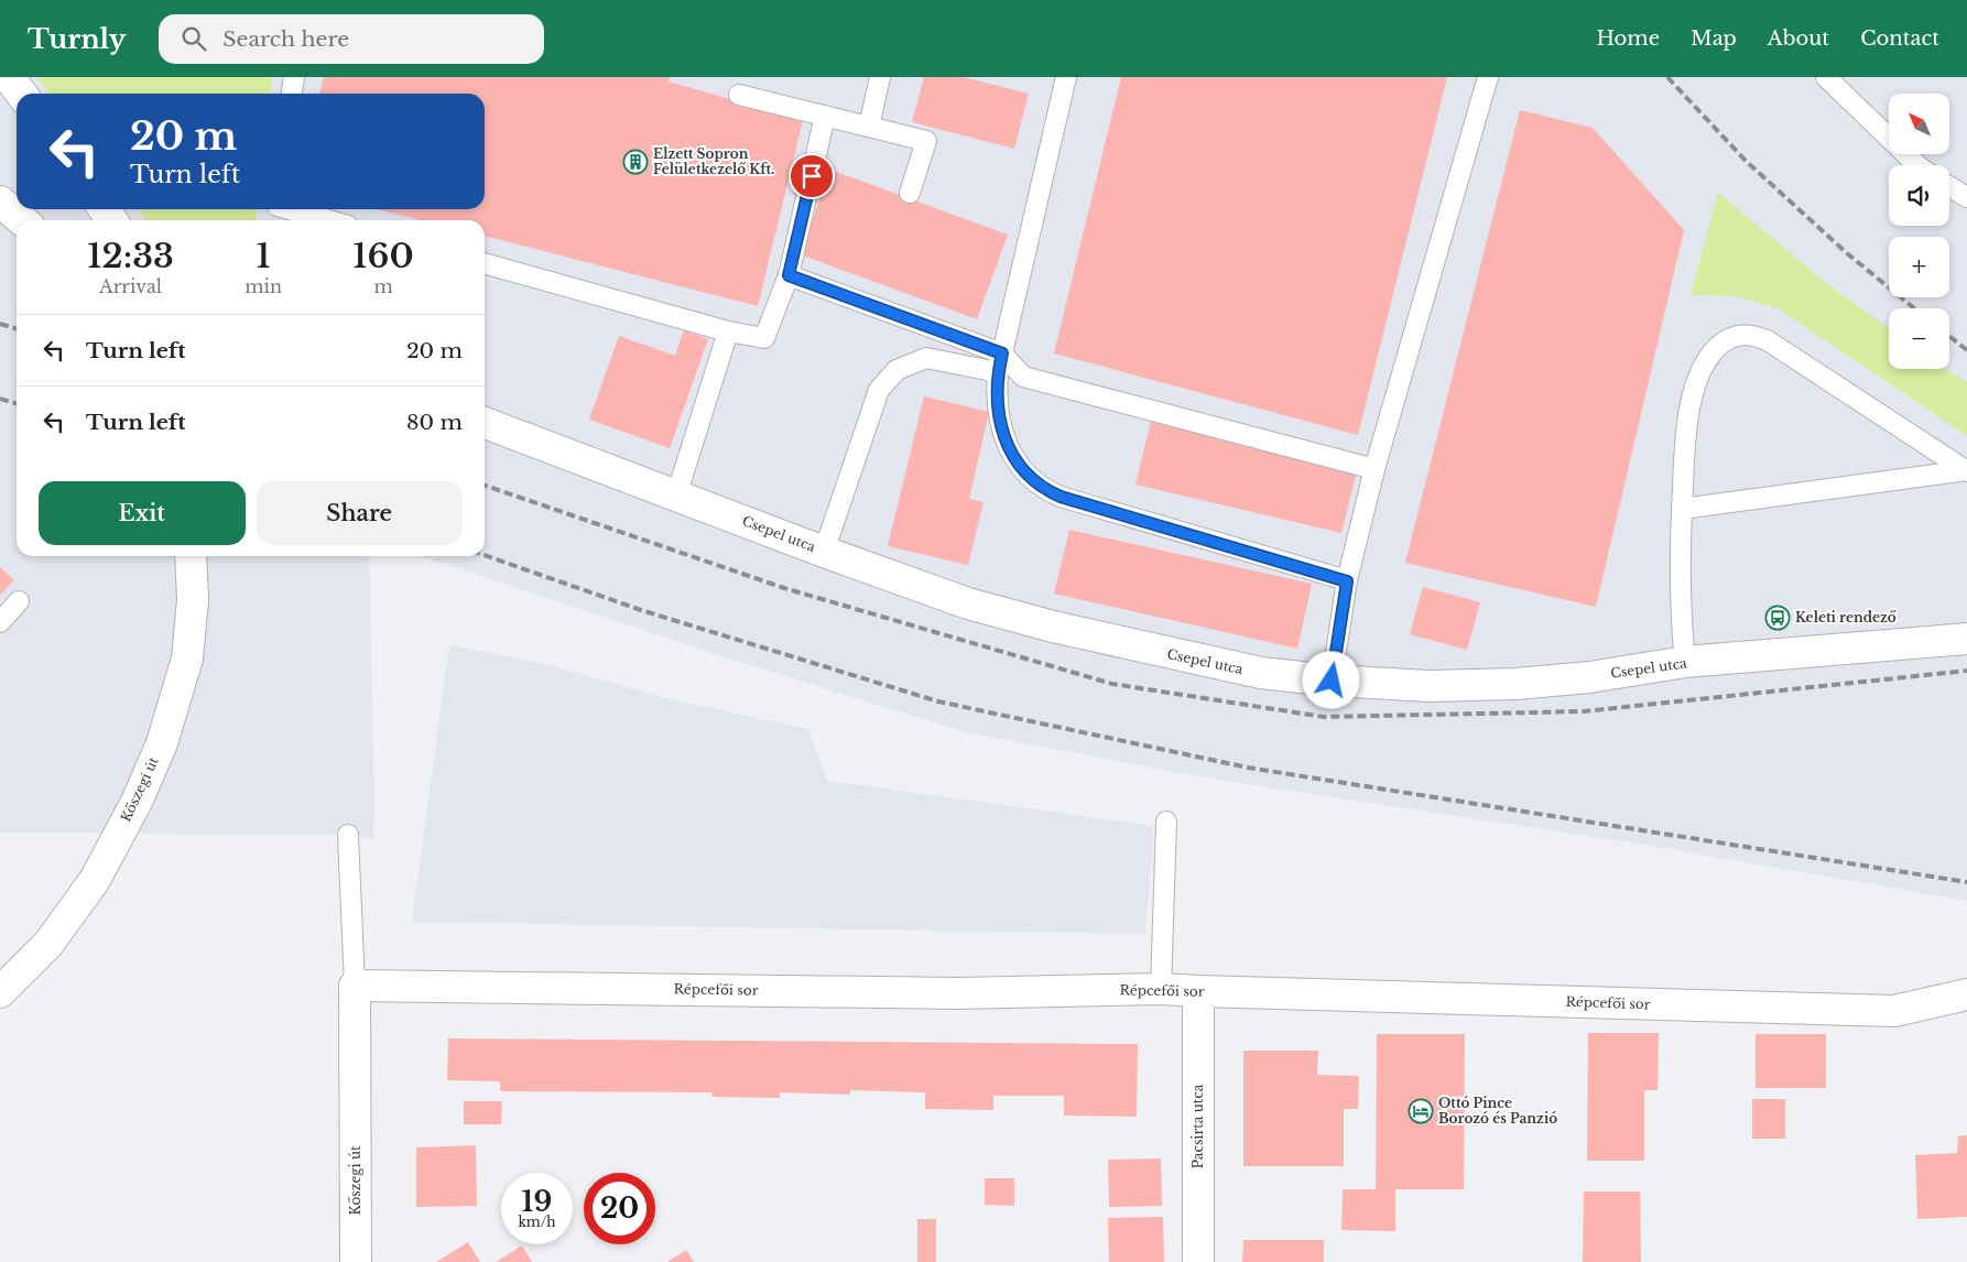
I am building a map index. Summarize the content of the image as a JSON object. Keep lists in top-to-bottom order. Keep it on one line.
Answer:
{"streets":{"street":["Csepel utca","Kőszegi út","Répcefői sor","Pacsirta utca"]},"crossings":[["Kőszegi út","Répcefői sor"],["Répcefői sor","Pacsirta utca"]],"places":{"building":["Elzett Sopron Felületkezelő Kft."],"bus stop":["Keleti rendező"],"hotel":["Ottó Pince Borozó és Panzió"]},"north":"top left","page":{"header":"Turnly","search":"Search here","nav":["Home","Map","About","Contact"],"map_buttons":["+","−"],"turn":["20 m","Turn left"],"eta":["12:33","Arrival","1","min","160","m"],"list":[{"name":"Turn left","value":"20 m"},{"name":"Turn left","value":"80 m"}],"buttons":["Exit","Share"],"speed":"19 km/h","limit":"20"}}
